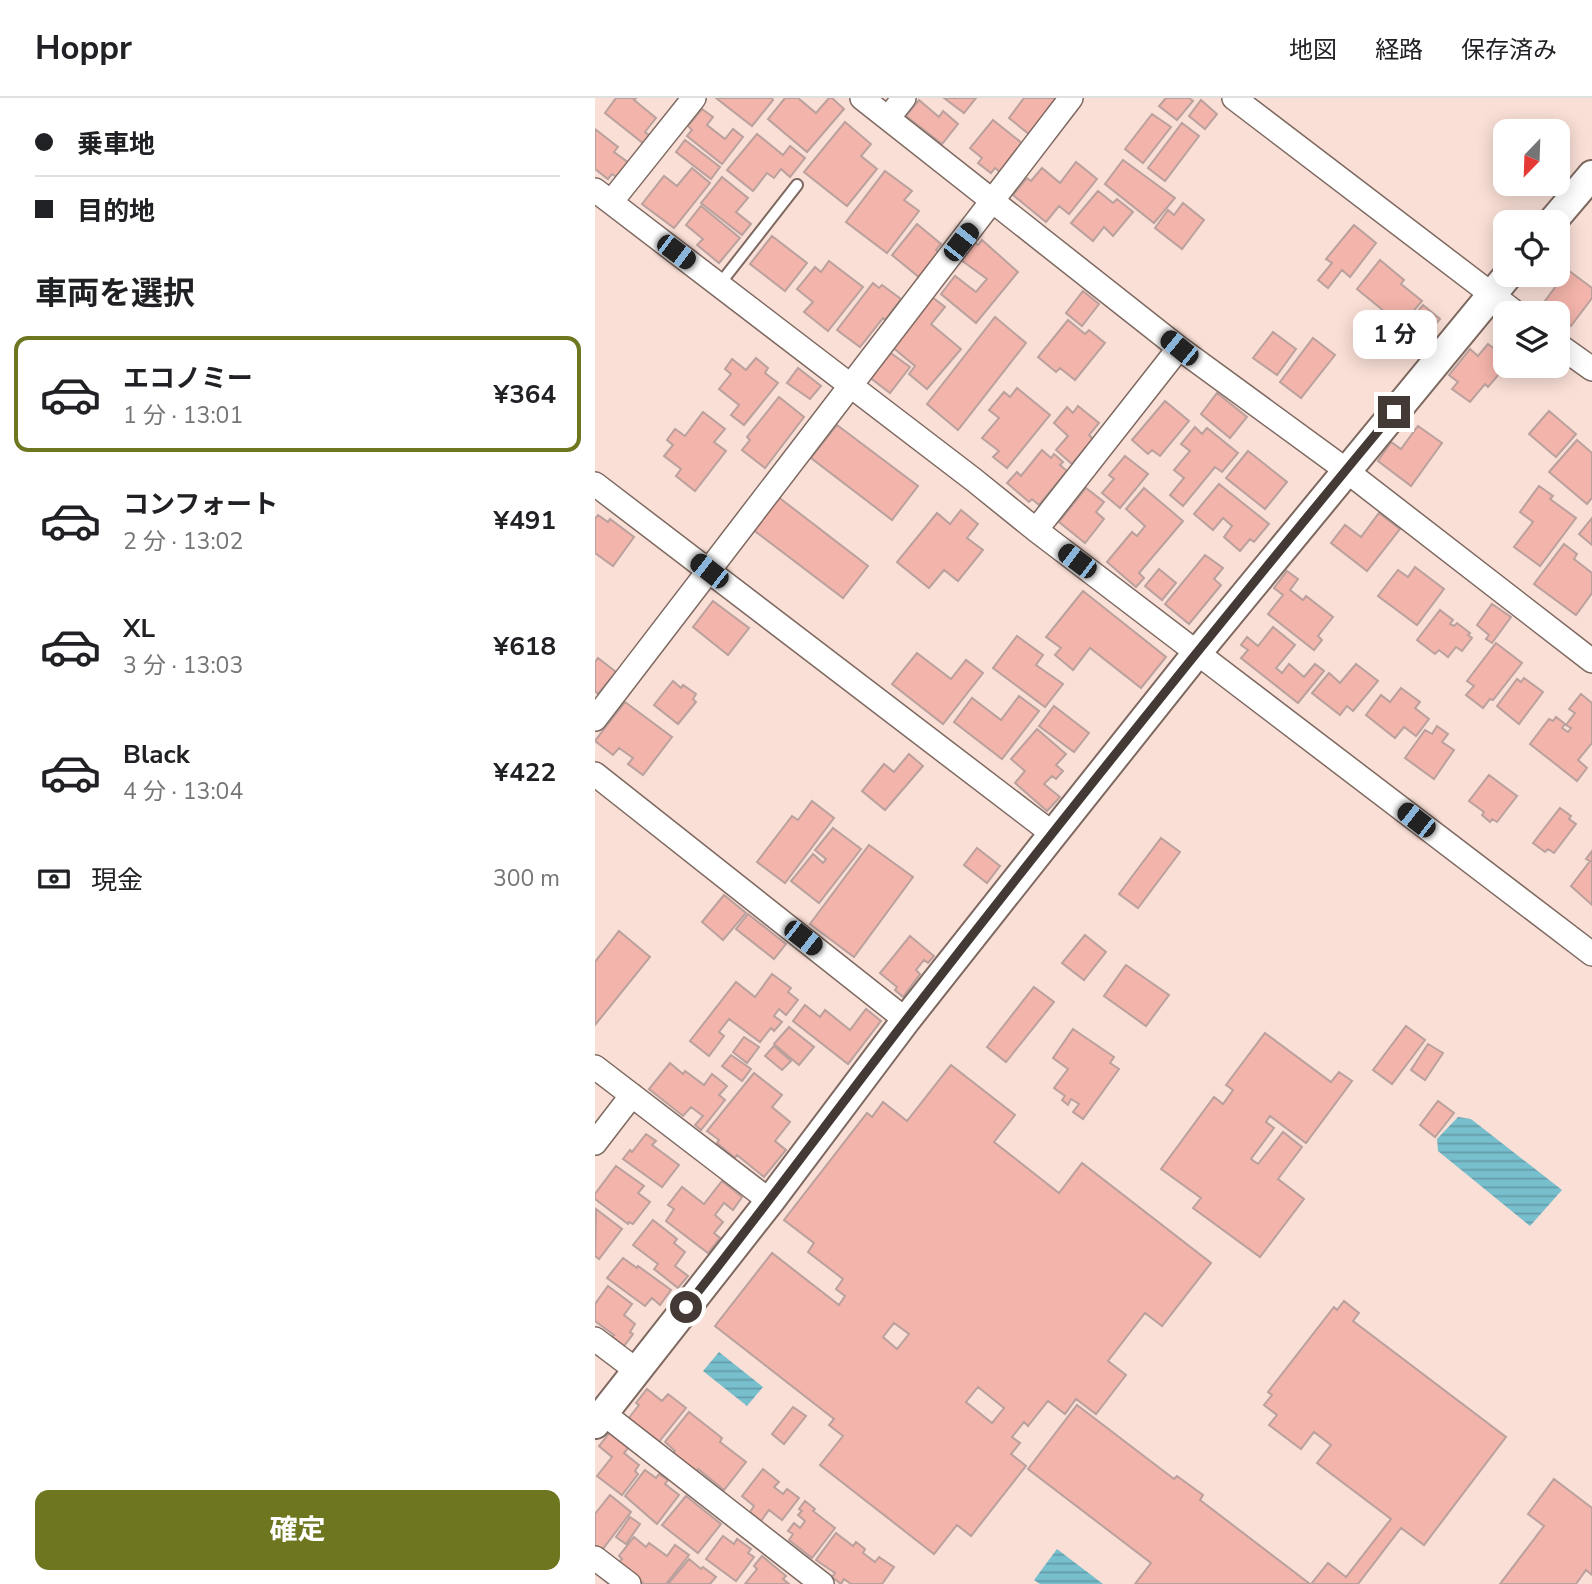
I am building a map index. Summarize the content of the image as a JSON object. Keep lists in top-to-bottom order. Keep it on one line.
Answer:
{"north":"bottom left","page":{"header":"Hoppr","nav":["地図","経路","保存済み"],"banner":["乗車地","目的地"],"heading":"車両を選択","bubble":"1 分","list":[{"name":"エコノミー","note":"1 分 · 13:01","value":"¥364"},{"name":"コンフォート","note":"2 分 · 13:02","value":"¥491"},{"name":"XL","note":"3 分 · 13:03","value":"¥618"},{"name":"Black","note":"4 分 · 13:04","value":"¥422"}],"pay":["現金","300 m"],"buttons":"確定"}}
